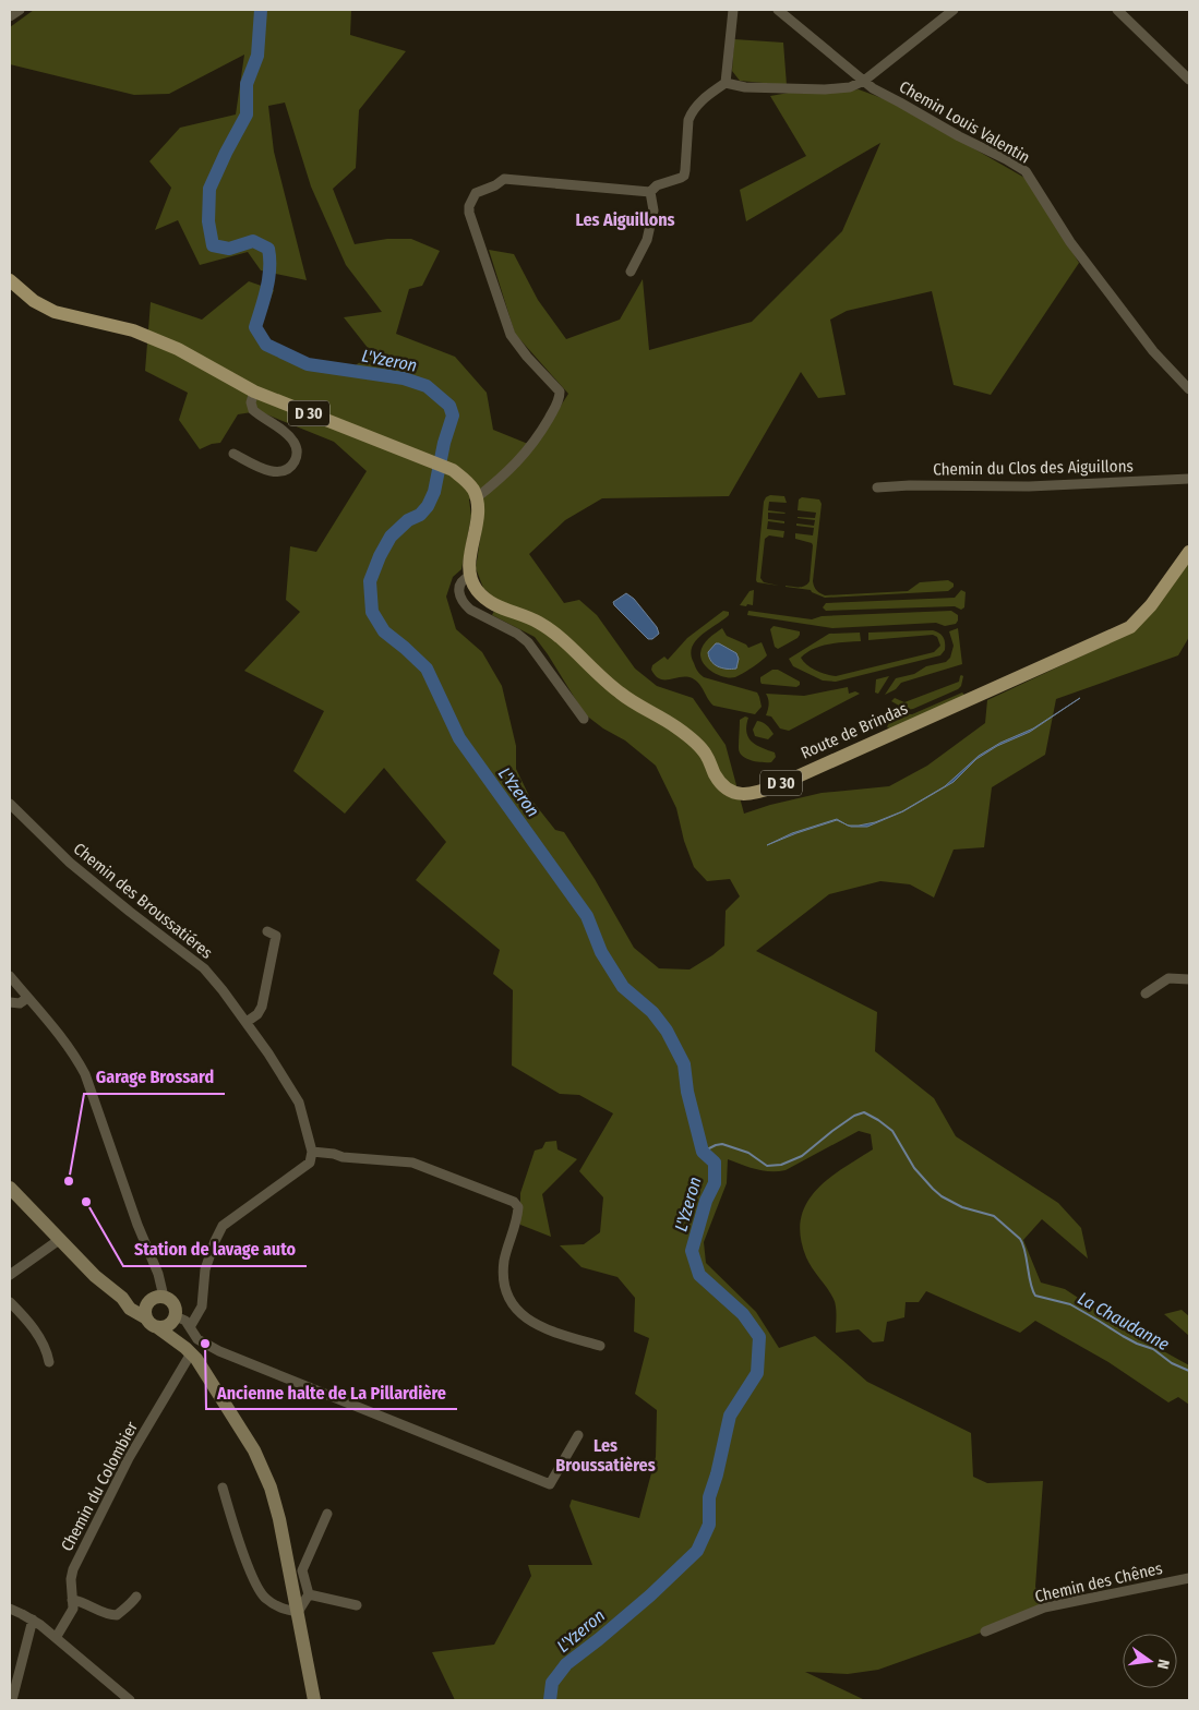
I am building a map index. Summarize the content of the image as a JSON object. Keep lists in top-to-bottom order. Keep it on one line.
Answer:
{"streets":{"main road":["D 30","Route de Brindas"],"street":["Chemin Louis Valentin","Chemin du Clos des Aiguillons","Chemin des Broussatiéres","Chemin du Colombier","Chemin des Chênes"]},"districts":["Les Aiguillons","Les Broussatières"],"water":["L'Yzeron","La Chaudanne"],"places":["Garage Brossard","Station de lavage auto","Ancienne halte de La Pillardière"],"north":"right"}
